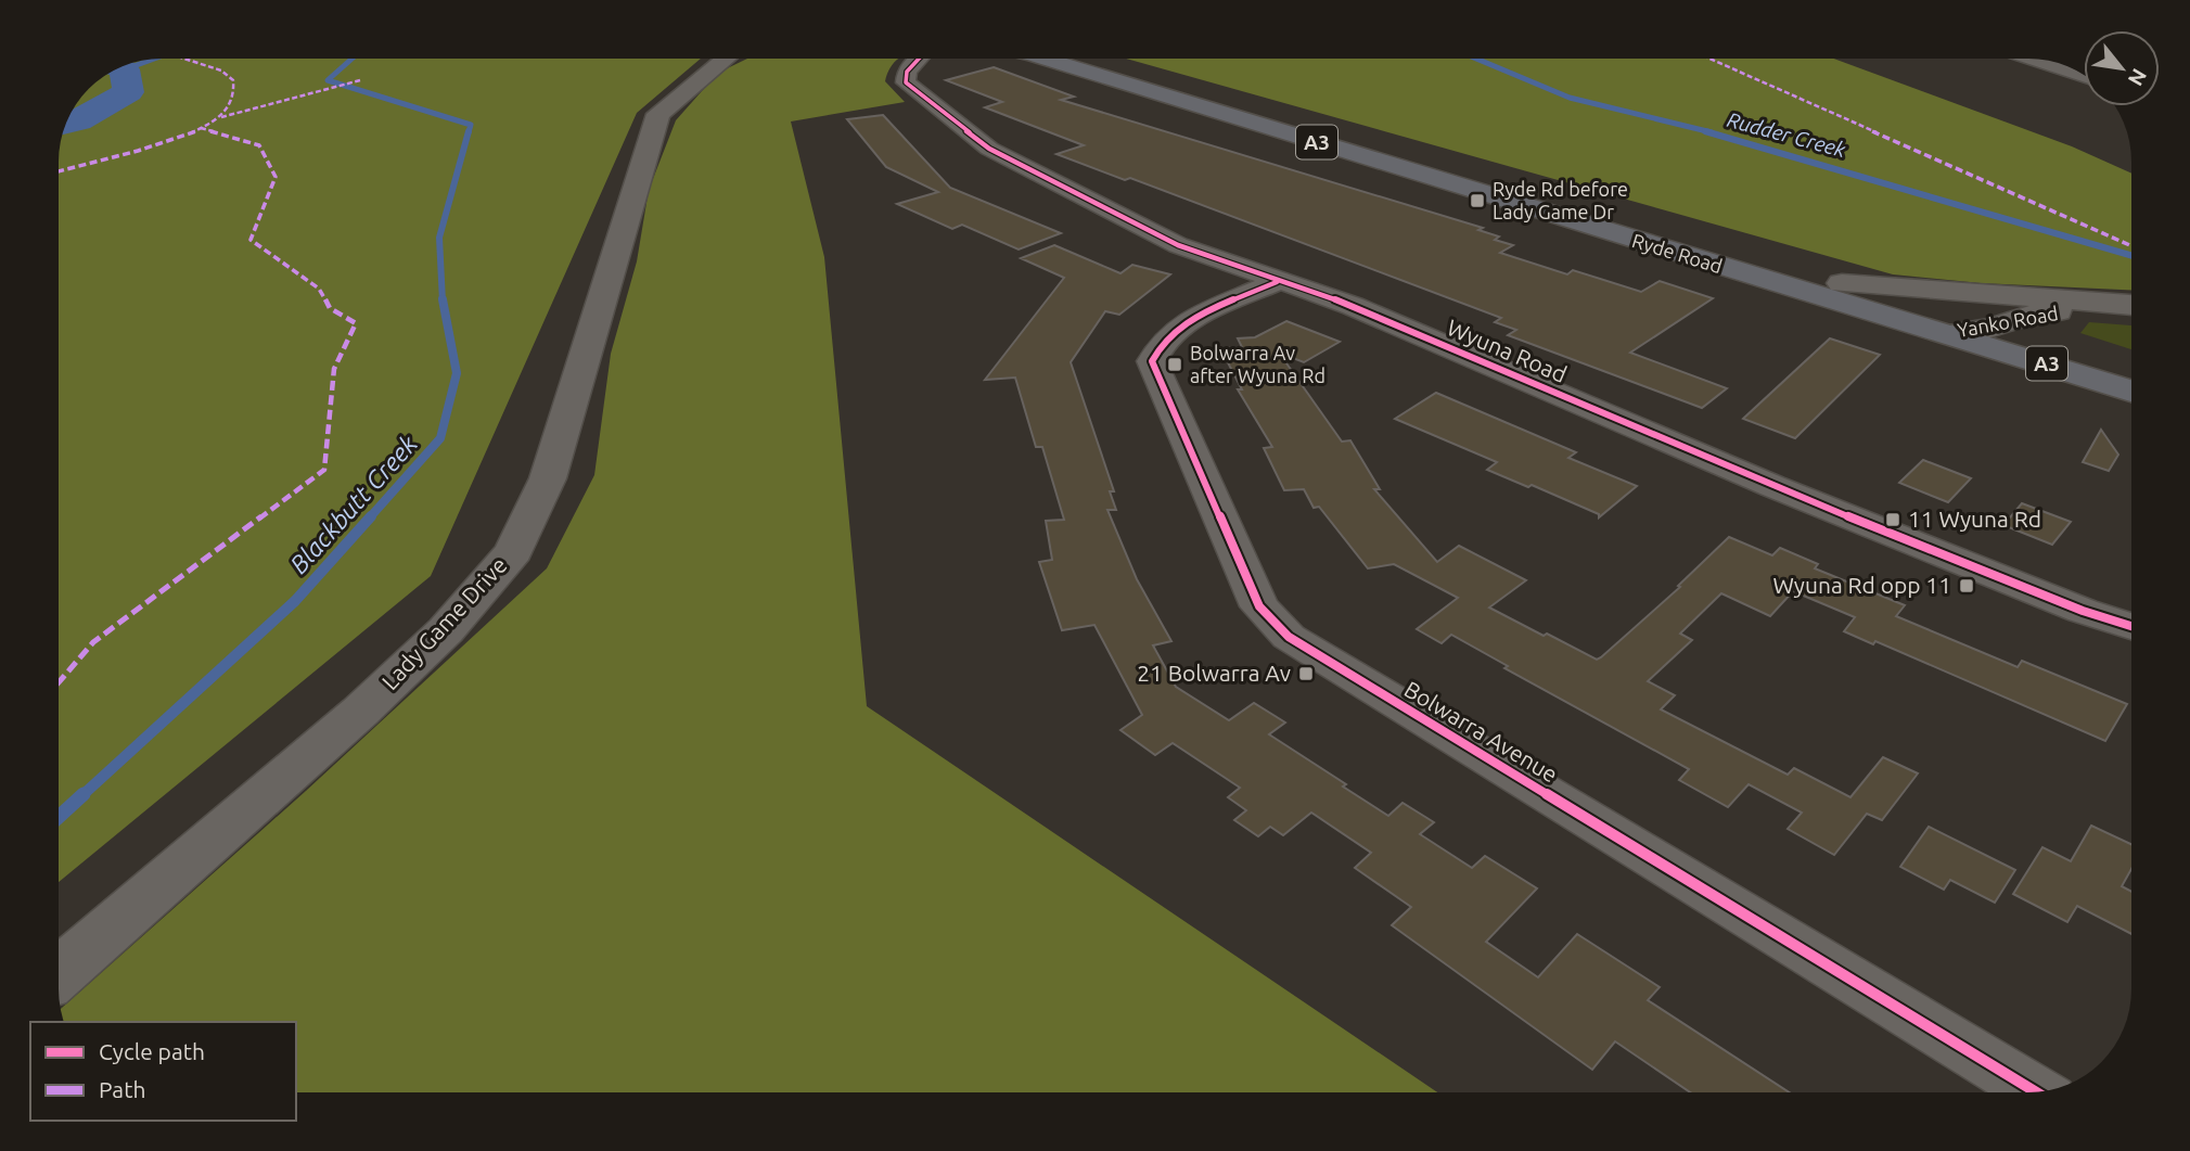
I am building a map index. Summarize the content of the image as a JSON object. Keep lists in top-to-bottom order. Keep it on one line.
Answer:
{"streets":{"highway":["A3","Ryde Road"],"main road":["Yanko Road","Lady Game Drive"],"street":["Wyuna Road","Bolwarra Avenue"]},"crossings":[["Ryde Road","Yanko Road"],["Wyuna Road","Bolwarra Avenue"]],"water":["Rudder Creek","Blackbutt Creek"],"places":{"transit":["Ryde Rd before Lady Game Dr","Bolwarra Av after Wyuna Rd","11 Wyuna Rd","Wyuna Rd opp 11","21 Bolwarra Av"]},"legend":["Cycle path","Path"],"north":"bottom right"}
